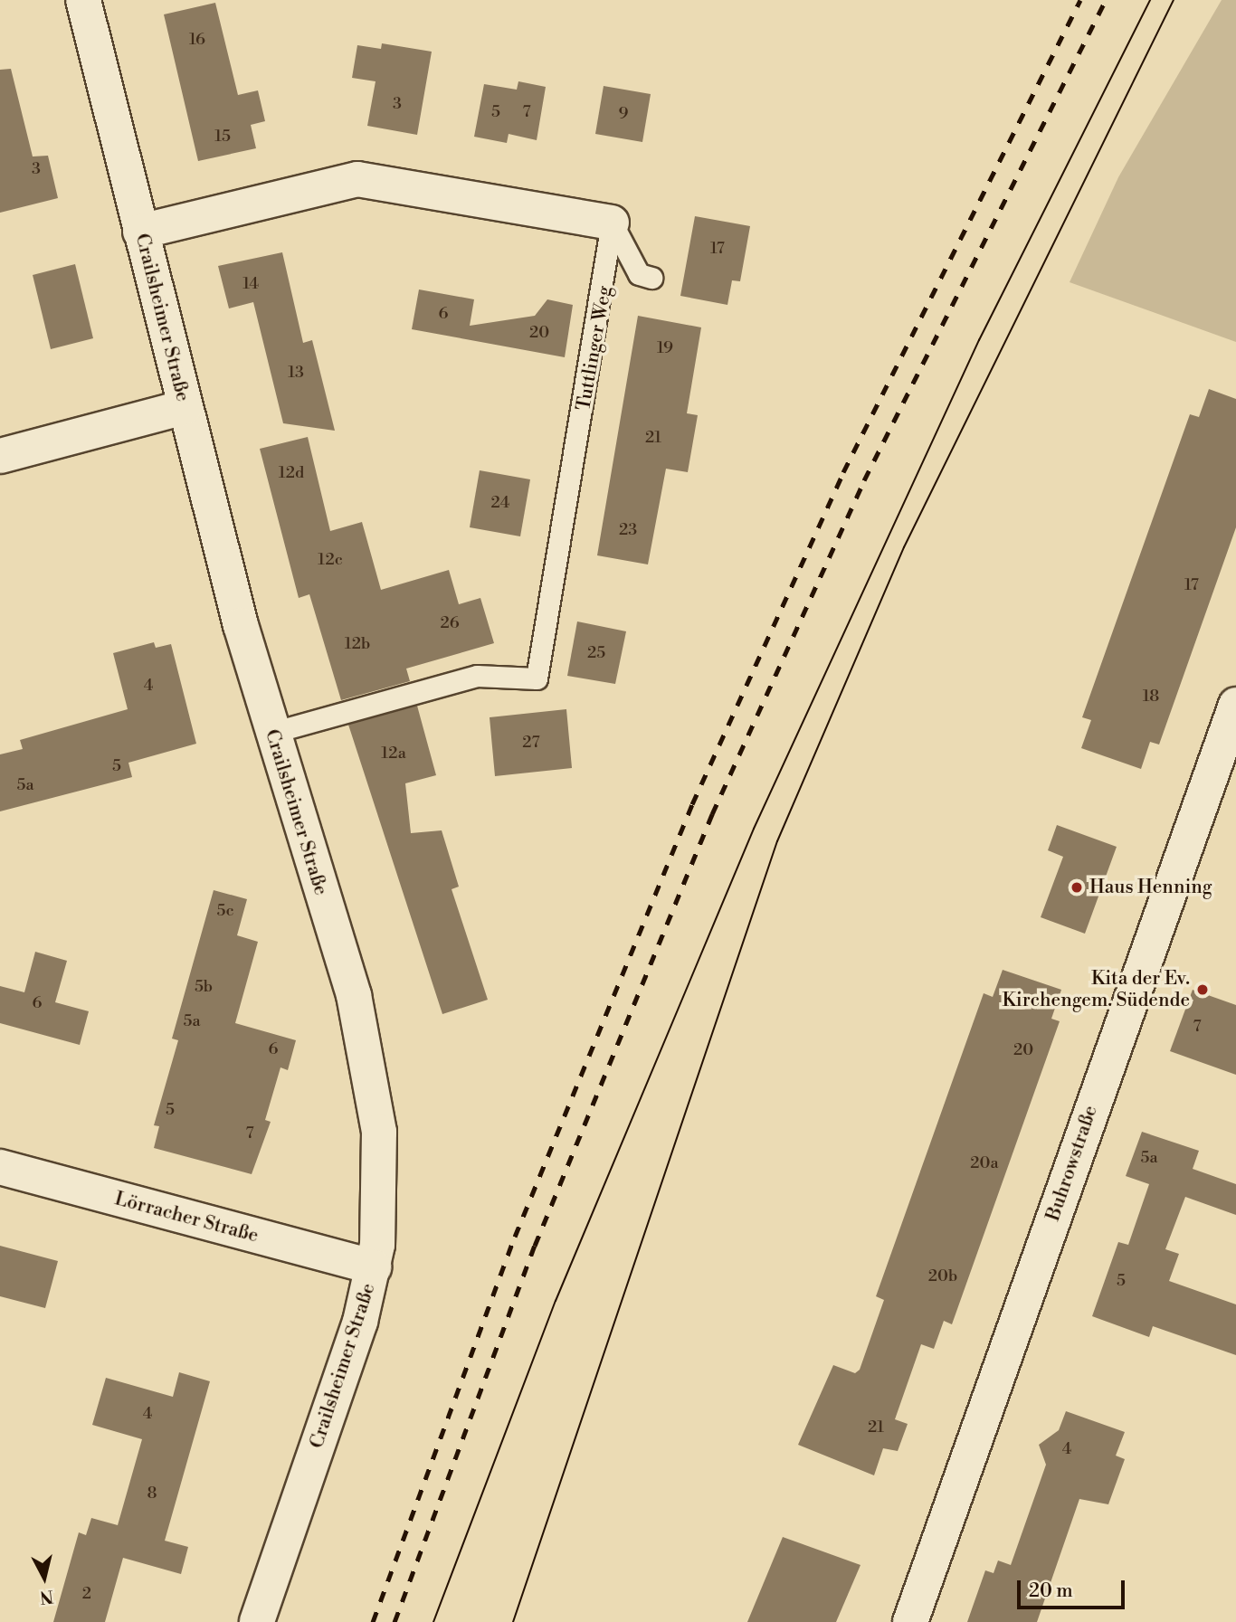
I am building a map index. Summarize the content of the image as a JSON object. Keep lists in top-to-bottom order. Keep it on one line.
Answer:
{"streets":{"street":["Crailsheimer Straße","Buhrowstraße","Lörracher Straße"],"lane":["Tuttlinger Weg"]},"crossings":[["Crailsheimer Straße","Tuttlinger Weg"],["Crailsheimer Straße","Lörracher Straße"]],"places":["Haus Henning","Kita der Ev. Kirchengem. Südende"],"house_numbers":["16","3","5","7","9","15","3","17","14","6","20","19","13","21","12d","24","23","12c","17","26","12b","25","4","18","27","12a","5","5a","5c","5b","6","5a","7","6","20","5","7","5a","20a","20b","5","4","21","4","8","2"],"scale_bar":"20 m","north":"bottom"}
